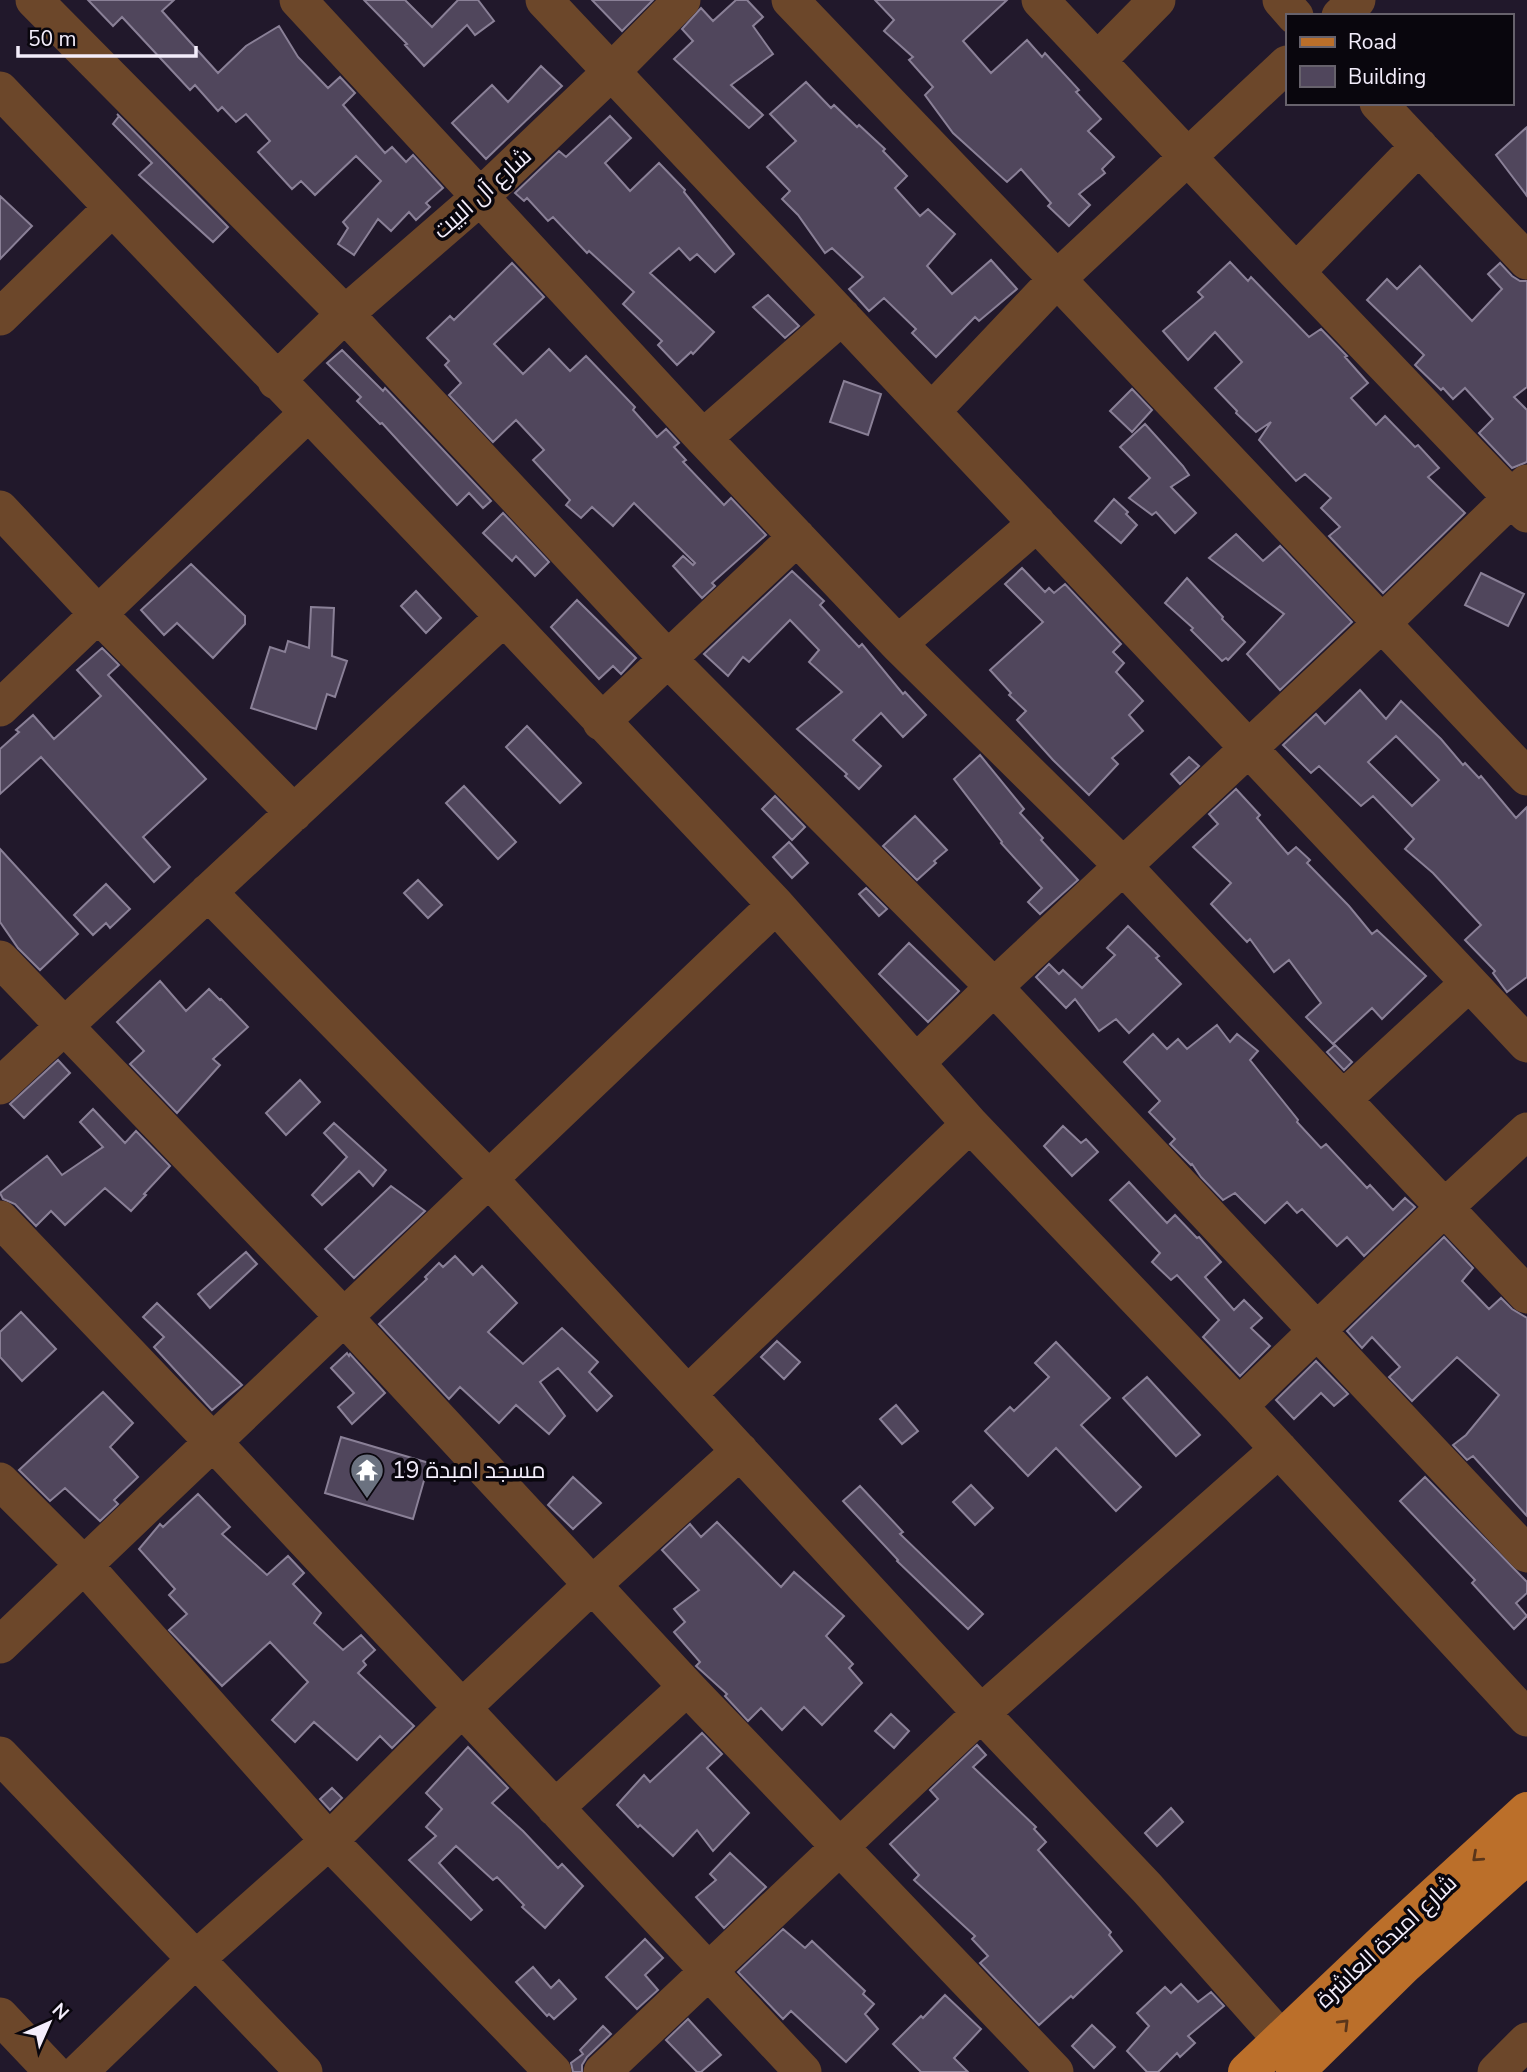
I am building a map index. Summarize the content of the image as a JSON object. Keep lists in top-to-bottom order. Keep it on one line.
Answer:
{"streets":{"main road":["شارع امبدة العاشرة"],"street":["شارع آل البيت"]},"places":{"temple":["مسجد امبدة 19"]},"legend":["Road","Building"],"scale_bar":"50 m","north":"top right"}
